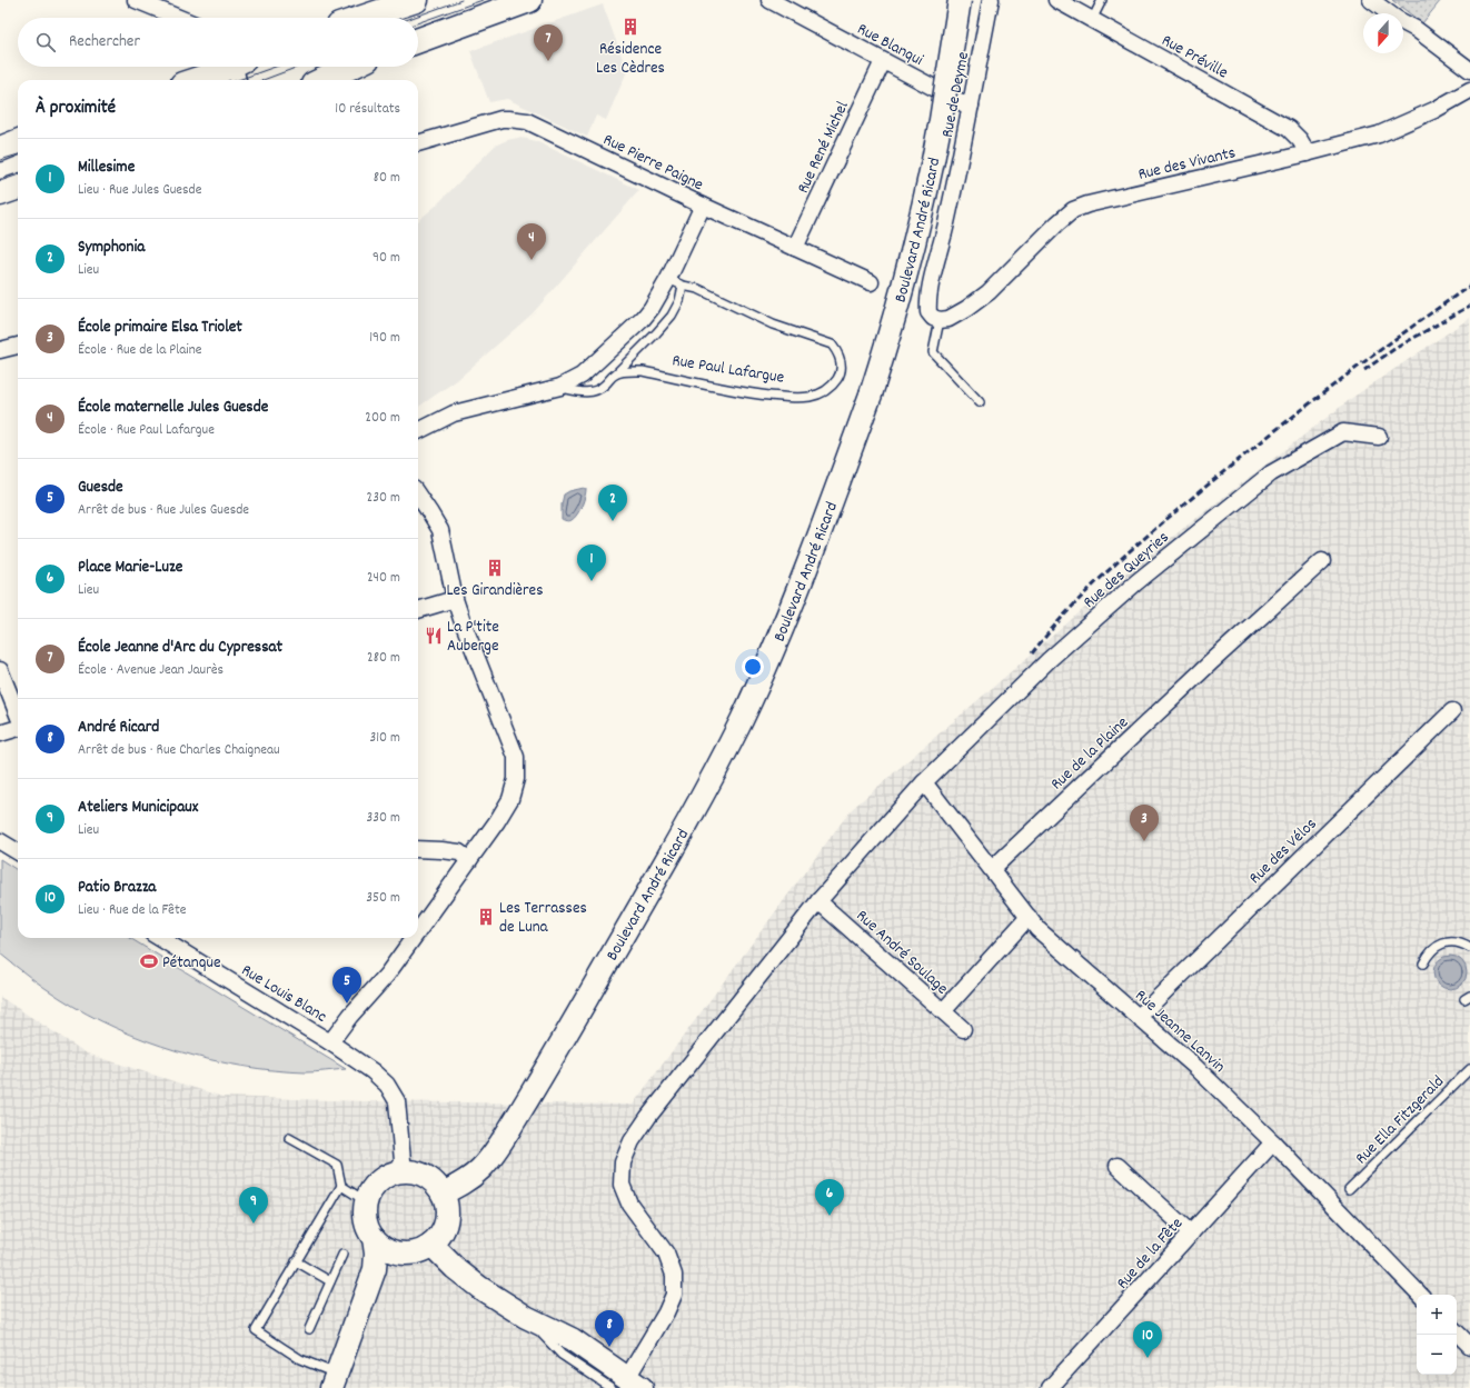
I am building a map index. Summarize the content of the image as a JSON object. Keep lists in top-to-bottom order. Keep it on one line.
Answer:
{"streets":{"main road":["Boulevard André Ricard"],"street":["Rue Blanqui","Rue Préville","Rue de Deyme","Rue René Michel","Rue Pierre Paigne","Rue des Vivants","Rue des Queyries","Rue de la Plaine","Rue des Vélos","Rue André Soulage","Rue Louis Blanc","Rue Jeanne Lanvin","Rue de la Fête"],"lane":["Rue Paul Lafargue","Rue Ella Fitzgerald"]},"crossings":[["Rue Blanqui","Rue de Deyme"],["Rue Blanqui","Rue René Michel"],["Rue Préville","Rue des Vivants"],["Rue de Deyme","Rue des Vivants"],["Rue René Michel","Rue Pierre Paigne"],["Boulevard André Ricard","Rue Louis Blanc"],["Rue des Queyries","Rue André Soulage"],["Rue des Queyries","Rue Jeanne Lanvin"],["Rue de la Plaine","Rue Jeanne Lanvin"],["Rue des Vélos","Rue Jeanne Lanvin"],["Rue Jeanne Lanvin","Rue de la Fête"]],"places":{"building":["Résidence Les Cèdres","Les Girandières","Les Terrasses de Luna"],"restaurant":["La P'tite Auberge"],"sports":["Pétanque"]},"north":"bottom","page":{"search":"Rechercher","pins":["7","4","2","1","3","5","6","9","8","10"],"heading":["À proximité","10 résultats"],"list":[{"mark":"1","name":"Millesime","note":"Lieu · Rue Jules Guesde","value":"80 m"},{"mark":"2","name":"Symphonia","note":"Lieu","value":"90 m"},{"mark":"3","name":"École primaire Elsa Triolet","note":"École · Rue de la Plaine","value":"190 m"},{"mark":"4","name":"École maternelle Jules Guesde","note":"École · Rue Paul Lafargue","value":"200 m"},{"mark":"5","name":"Guesde","note":"Arrêt de bus · Rue Jules Guesde","value":"230 m"},{"mark":"6","name":"Place Marie-Luze","note":"Lieu","value":"240 m"},{"mark":"7","name":"École Jeanne d'Arc du Cypressat","note":"École · Avenue Jean Jaurès","value":"280 m"},{"mark":"8","name":"André Ricard","note":"Arrêt de bus · Rue Charles Chaigneau","value":"310 m"},{"mark":"9","name":"Ateliers Municipaux","note":"Lieu","value":"330 m"},{"mark":"10","name":"Patio Brazza","note":"Lieu · Rue de la Fête","value":"350 m"}],"map_buttons":["+","−"]}}
